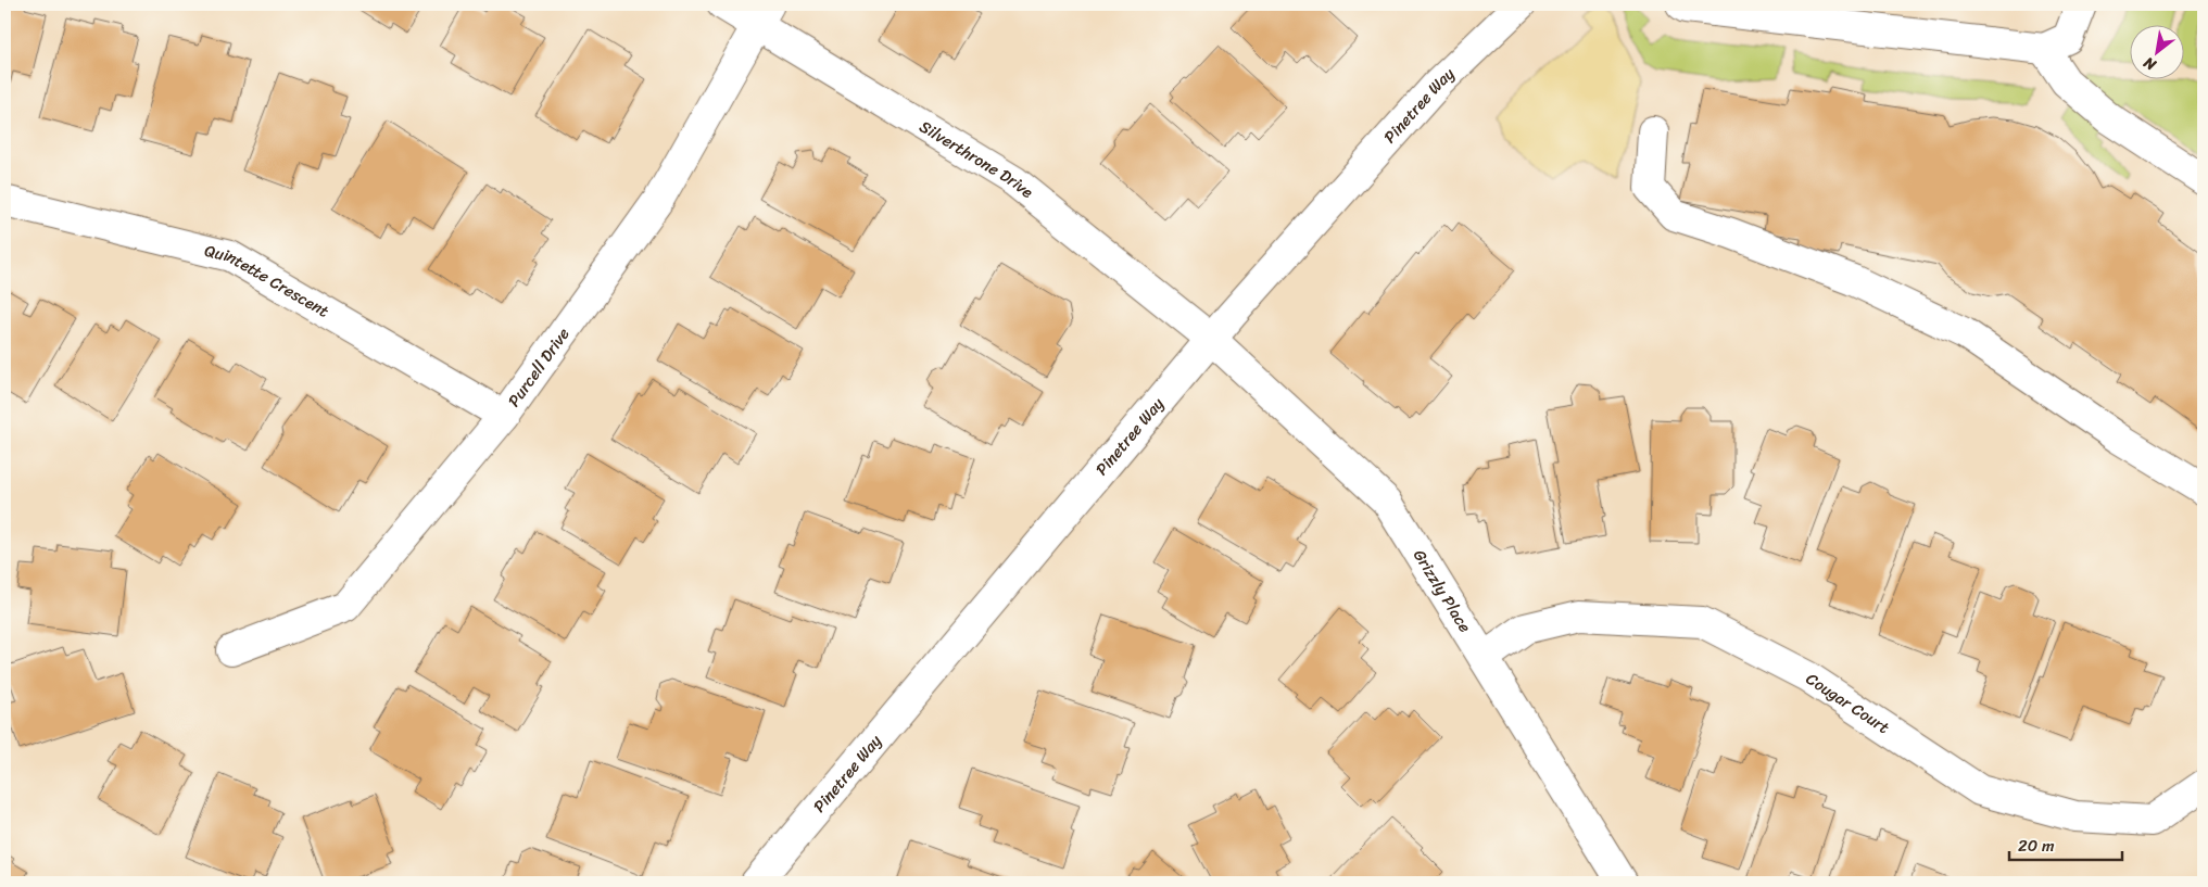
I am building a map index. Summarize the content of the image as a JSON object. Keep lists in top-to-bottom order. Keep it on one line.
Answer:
{"streets":{"street":["Pinetree Way","Silverthrone Drive","Quintette Crescent","Purcell Drive","Grizzly Place","Cougar Court"]},"crossings":[["Pinetree Way","Silverthrone Drive"],["Pinetree Way","Grizzly Place"],["Silverthrone Drive","Purcell Drive"],["Silverthrone Drive","Grizzly Place"],["Quintette Crescent","Purcell Drive"],["Grizzly Place","Cougar Court"]],"scale_bar":"20 m","north":"bottom left"}
